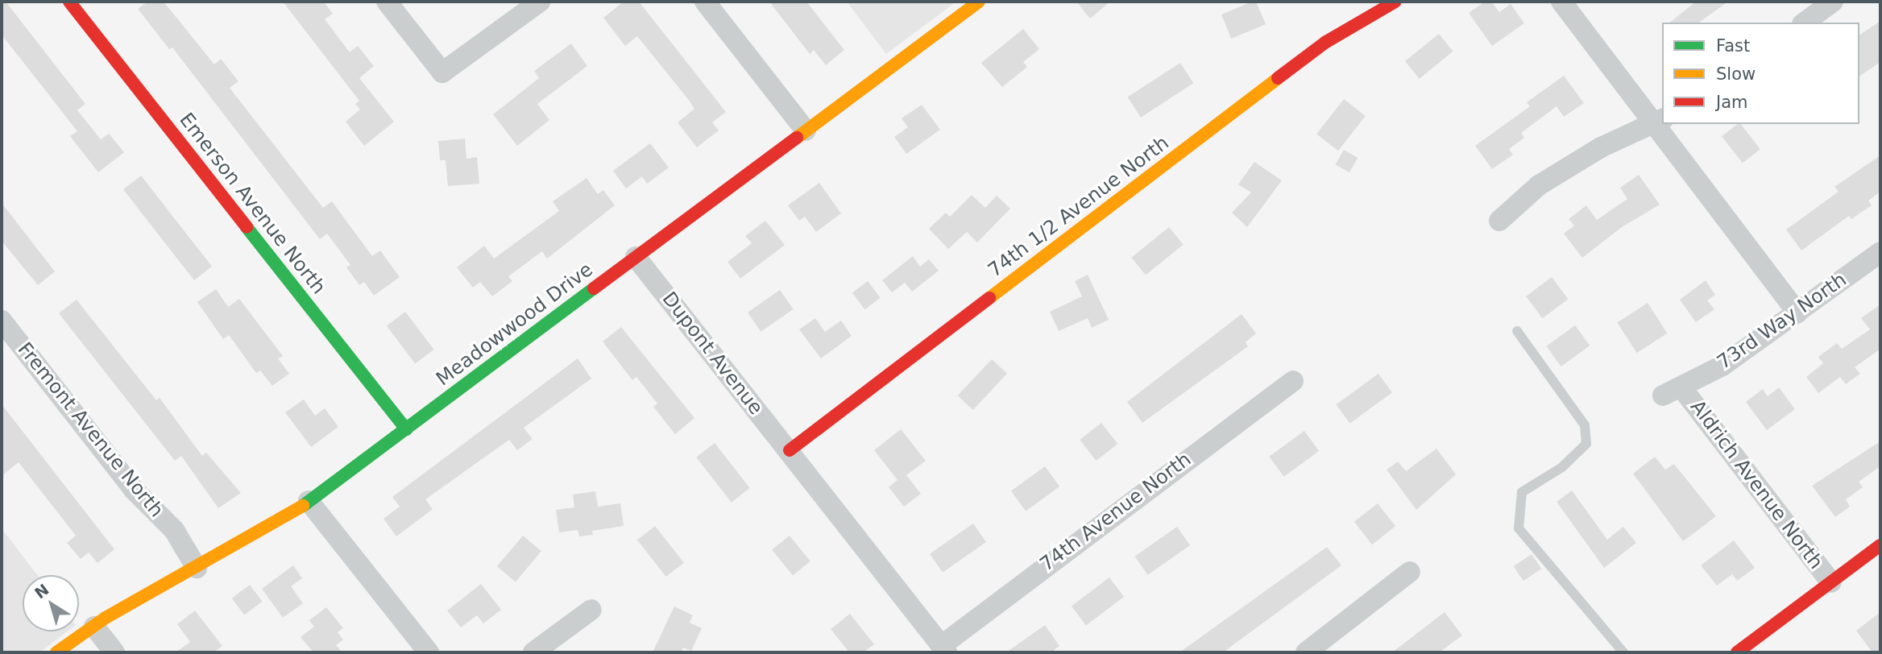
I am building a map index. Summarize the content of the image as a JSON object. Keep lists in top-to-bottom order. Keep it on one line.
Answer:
{"streets":{"street":["Emerson Avenue North","74th 1/2 Avenue North","73rd Way North","Meadowwood Drive","Dupont Avenue","Fremont Avenue North","Aldrich Avenue North","74th Avenue North"]},"crossings":[["Emerson Avenue North","Meadowwood Drive"],["74th 1/2 Avenue North","Dupont Avenue"],["73rd Way North","Aldrich Avenue North"],["Meadowwood Drive","Dupont Avenue"],["Meadowwood Drive","Fremont Avenue North"],["Dupont Avenue","74th Avenue North"]],"legend":["Fast","Slow","Jam"],"north":"top left"}
